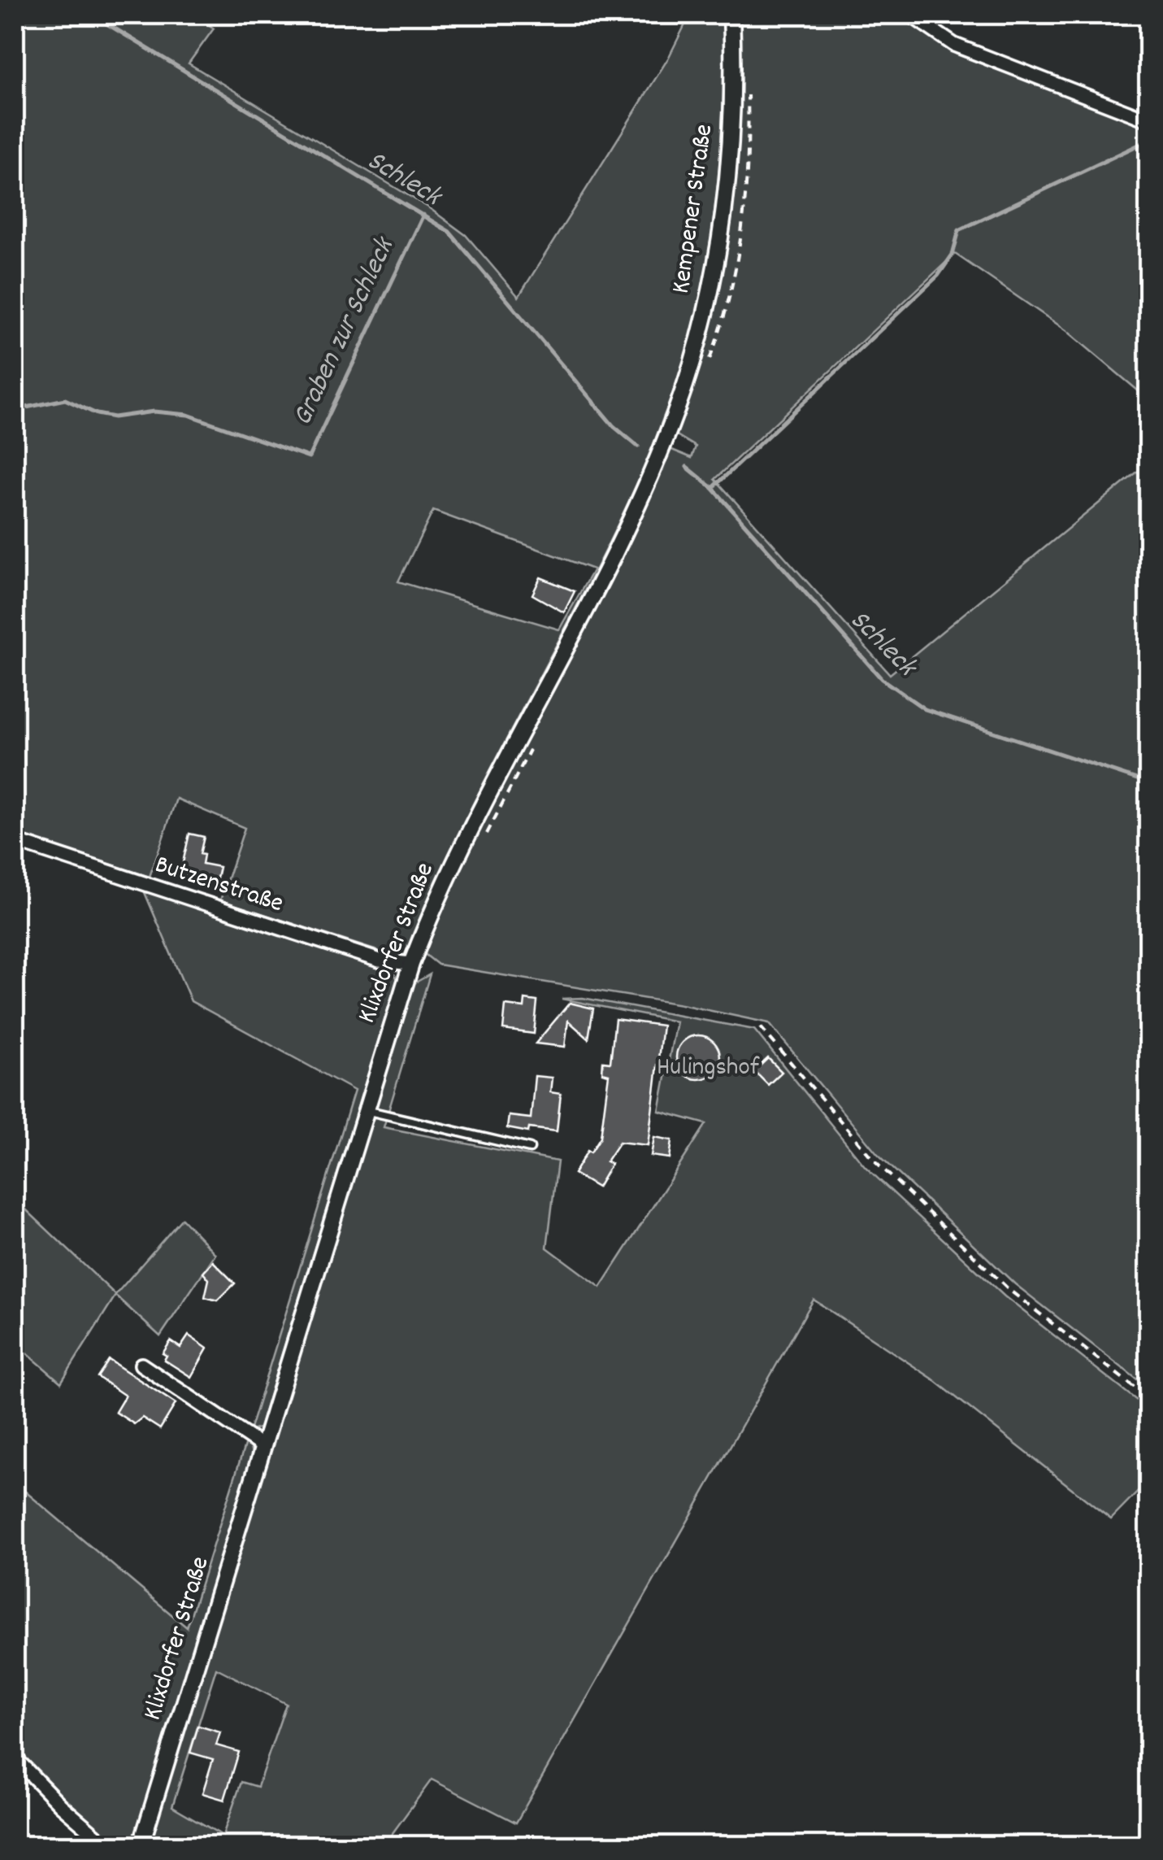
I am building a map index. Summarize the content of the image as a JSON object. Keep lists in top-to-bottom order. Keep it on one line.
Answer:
{"streets":{"street":["Kempener Straße","Butzenstraße","Klixdorfer Straße"]},"crossings":[["Kempener Straße","Klixdorfer Straße"],["Butzenstraße","Klixdorfer Straße"]],"water":["Schleck","Graben zur Schleck"],"parks":["Hulingshof"]}
